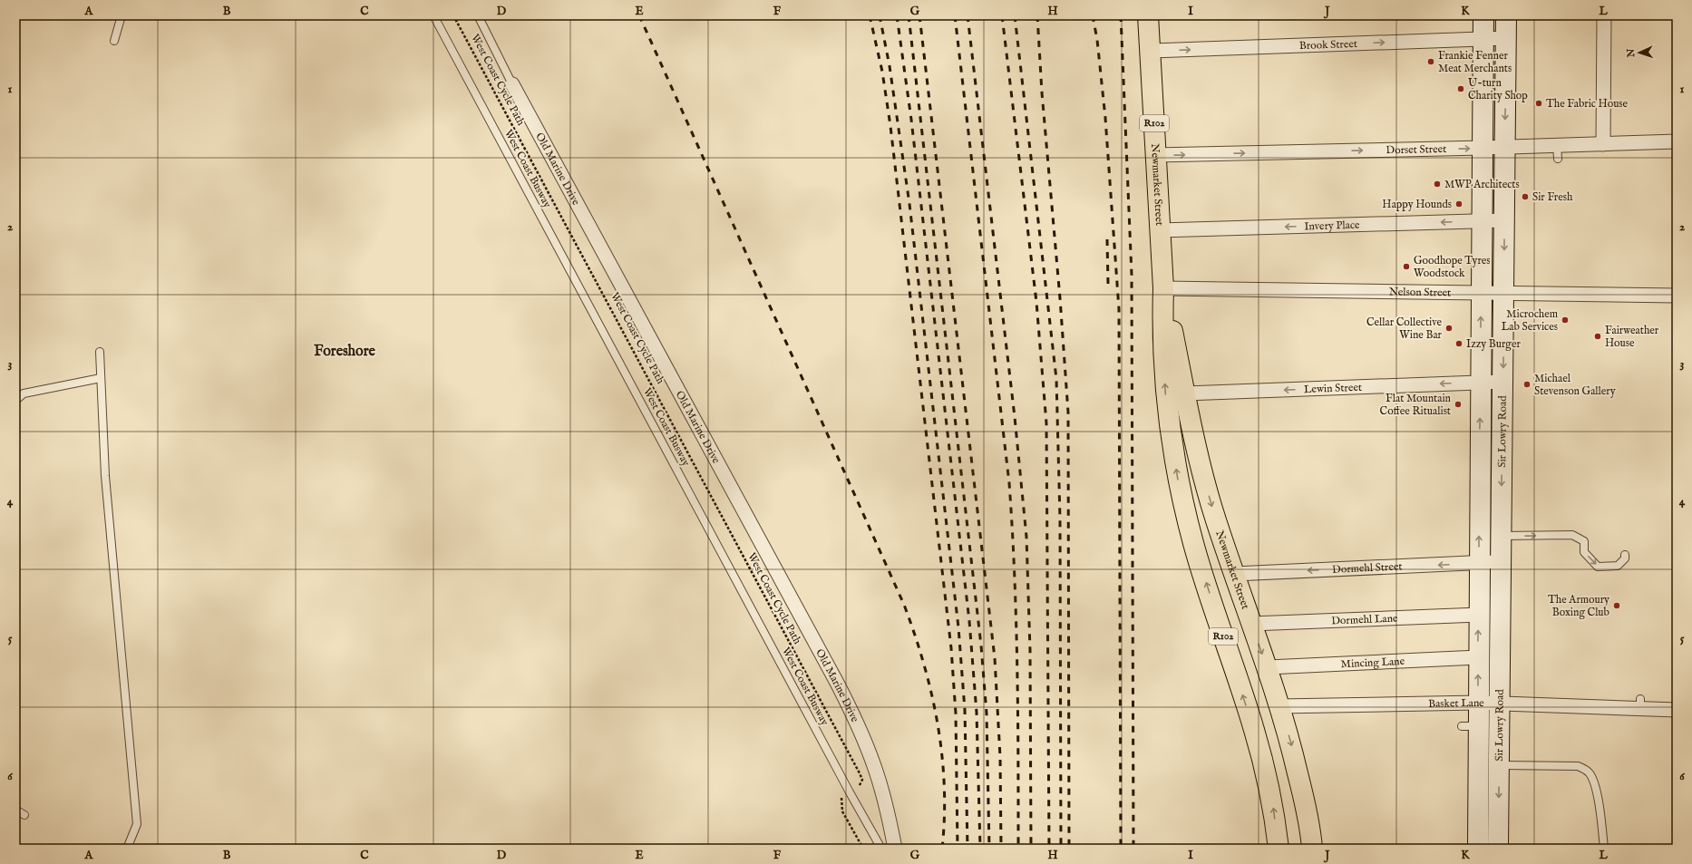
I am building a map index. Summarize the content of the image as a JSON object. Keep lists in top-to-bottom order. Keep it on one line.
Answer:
{"streets":{"main road":["R102","Newmarket Street","Sir Lowry Road"],"street":["Brook Street","Dorset Street","Old Marine Drive","Invery Place","Nelson Street","Lewin Street","Dormehl Street","Dormehl Lane","Mincing Lane","Basket Lane"],"lane":["West Coast Busway"],"path":["West Coast Cycle Path"]},"crossings":[["Brook Street","Newmarket Street"],["Brook Street","Sir Lowry Road"],["Dorset Street","Newmarket Street"],["Dorset Street","Sir Lowry Road"],["Newmarket Street","Invery Place"],["Newmarket Street","Nelson Street"],["Newmarket Street","Lewin Street"],["Newmarket Street","Dormehl Street"],["Newmarket Street","Dormehl Lane"],["Newmarket Street","Mincing Lane"],["Newmarket Street","Basket Lane"],["Invery Place","Sir Lowry Road"],["Nelson Street","Sir Lowry Road"],["Lewin Street","Sir Lowry Road"],["Sir Lowry Road","Dormehl Street"],["Sir Lowry Road","Dormehl Lane"],["Sir Lowry Road","Mincing Lane"],["Sir Lowry Road","Basket Lane"]],"one_way":["Brook Street","Dorset Street","Invery Place","Lewin Street","Dormehl Street"],"districts":["Foreshore"],"places":["Frankie Fenner Meat Merchants","U-turn Charity Shop","The Fabric House","MWP Architects","Sir Fresh","Happy Hounds","Goodhope Tyres Woodstock","Microchem Lab Services","Cellar Collective Wine Bar","Fairweather House","Izzy Burger","Michael Stevenson Gallery","Flat Mountain Coffee Ritualist","The Armoury Boxing Club"],"north":"left","grid":{"columns":["A","B","C","D","E","F","G","H","I","J","K","L"],"rows":["1","2","3","4","5","6"]}}
